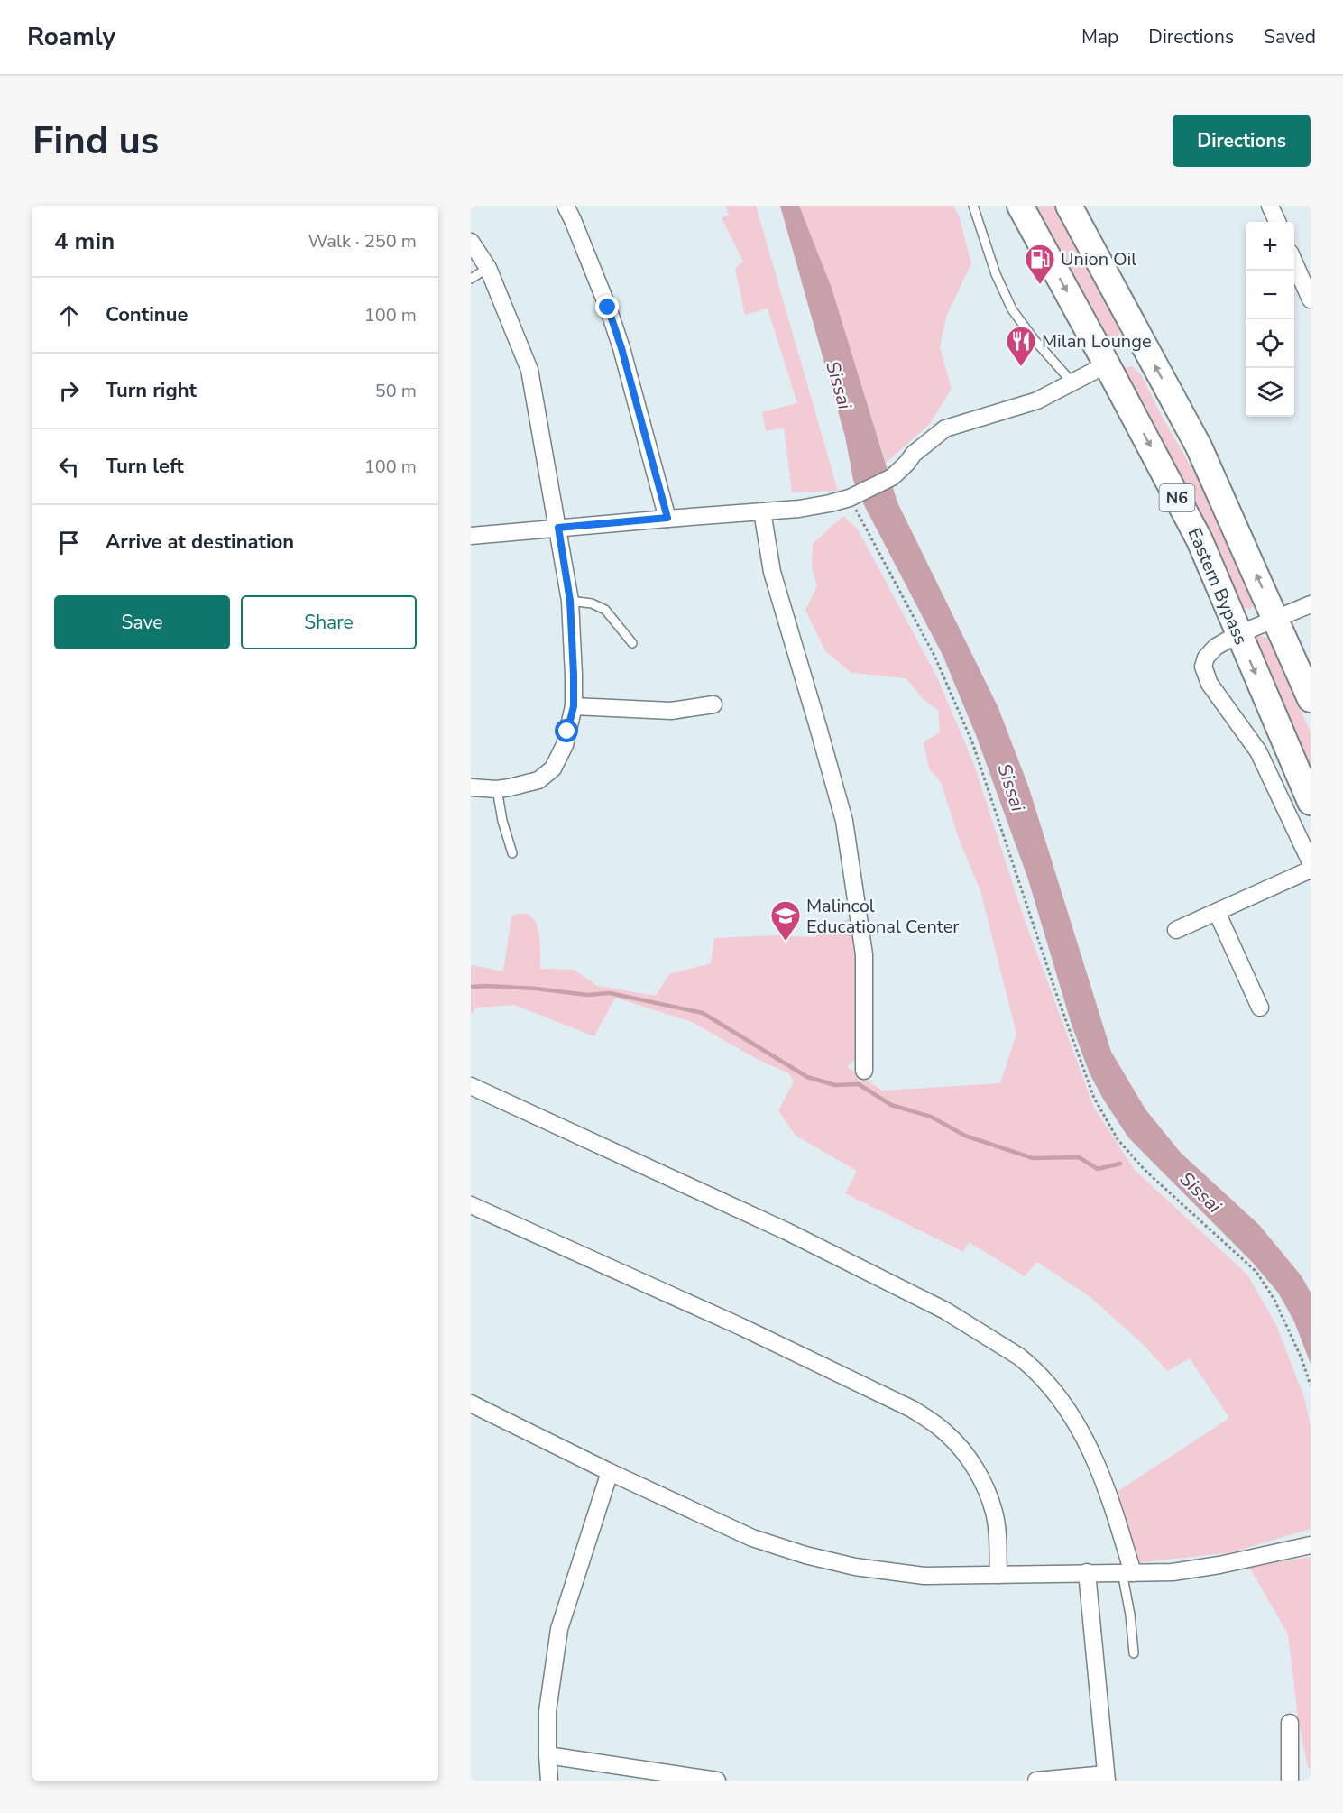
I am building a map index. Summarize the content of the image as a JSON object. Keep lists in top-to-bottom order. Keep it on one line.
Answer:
{"streets":{"highway":["N6","Eastern Bypass"]},"water":["Sissai"],"places":{"fuel station":["Union Oil"],"restaurant":["Milan Lounge"],"school or university":["Malincol Educational Center"]},"page":{"header":"Roamly","nav":["Map","Directions","Saved"],"buttons":["Directions",["Save","Share"]],"title":"Find us","heading":["4 min","Walk · 250 m"],"map_buttons":["+","−"],"list":[["Continue","100 m"],["Turn right","50 m"],["Turn left","100 m"],"Arrive at destination"]}}
